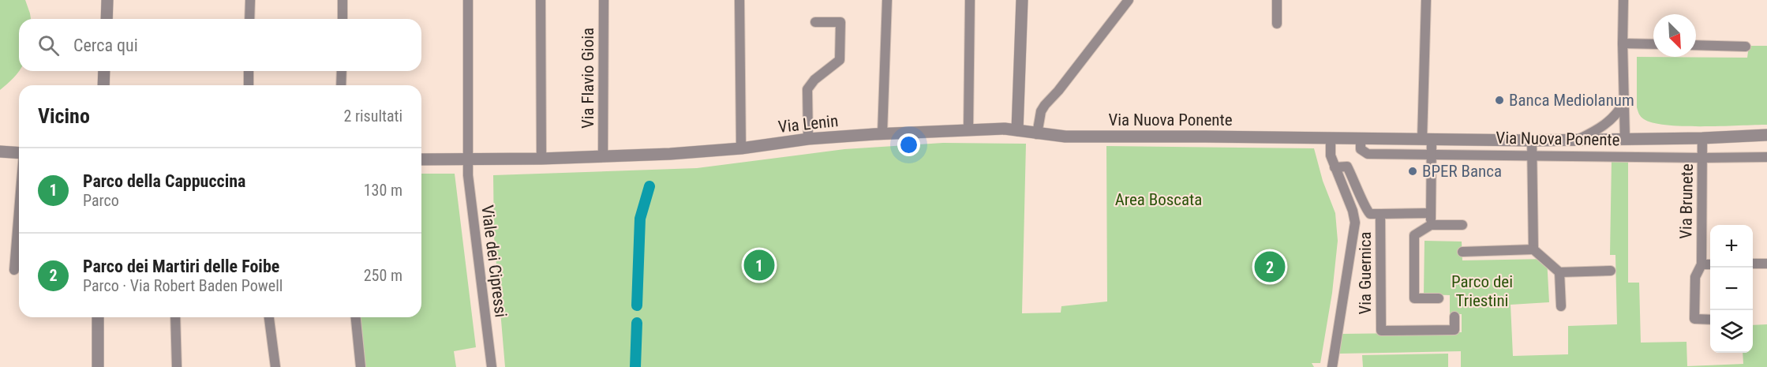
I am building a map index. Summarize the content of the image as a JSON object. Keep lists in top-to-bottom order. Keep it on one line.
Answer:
{"streets":{"street":["Via Flavio Gioia","Via Nuova Ponente","Via Lenin","Via Brunete","Viale dei Cipressi","Via Guernica"]},"crossings":[["Via Flavio Gioia","Via Lenin"],["Via Nuova Ponente","Via Lenin"],["Via Nuova Ponente","Via Brunete"],["Via Lenin","Viale dei Cipressi"]],"parks":["Area Boscata","Parco dei Triestini"],"places":["Banca Mediolanum","BPER Banca"],"north":"bottom right","page":{"search":"Cerca qui","heading":["Vicino","2 risultati"],"list":[{"mark":"1","name":"Parco della Cappuccina","note":"Parco","value":"130 m"},{"mark":"2","name":"Parco dei Martiri delle Foibe","note":"Parco · Via Robert Baden Powell","value":"250 m"}],"map_buttons":["+","−"],"pins":["1","2"]}}
